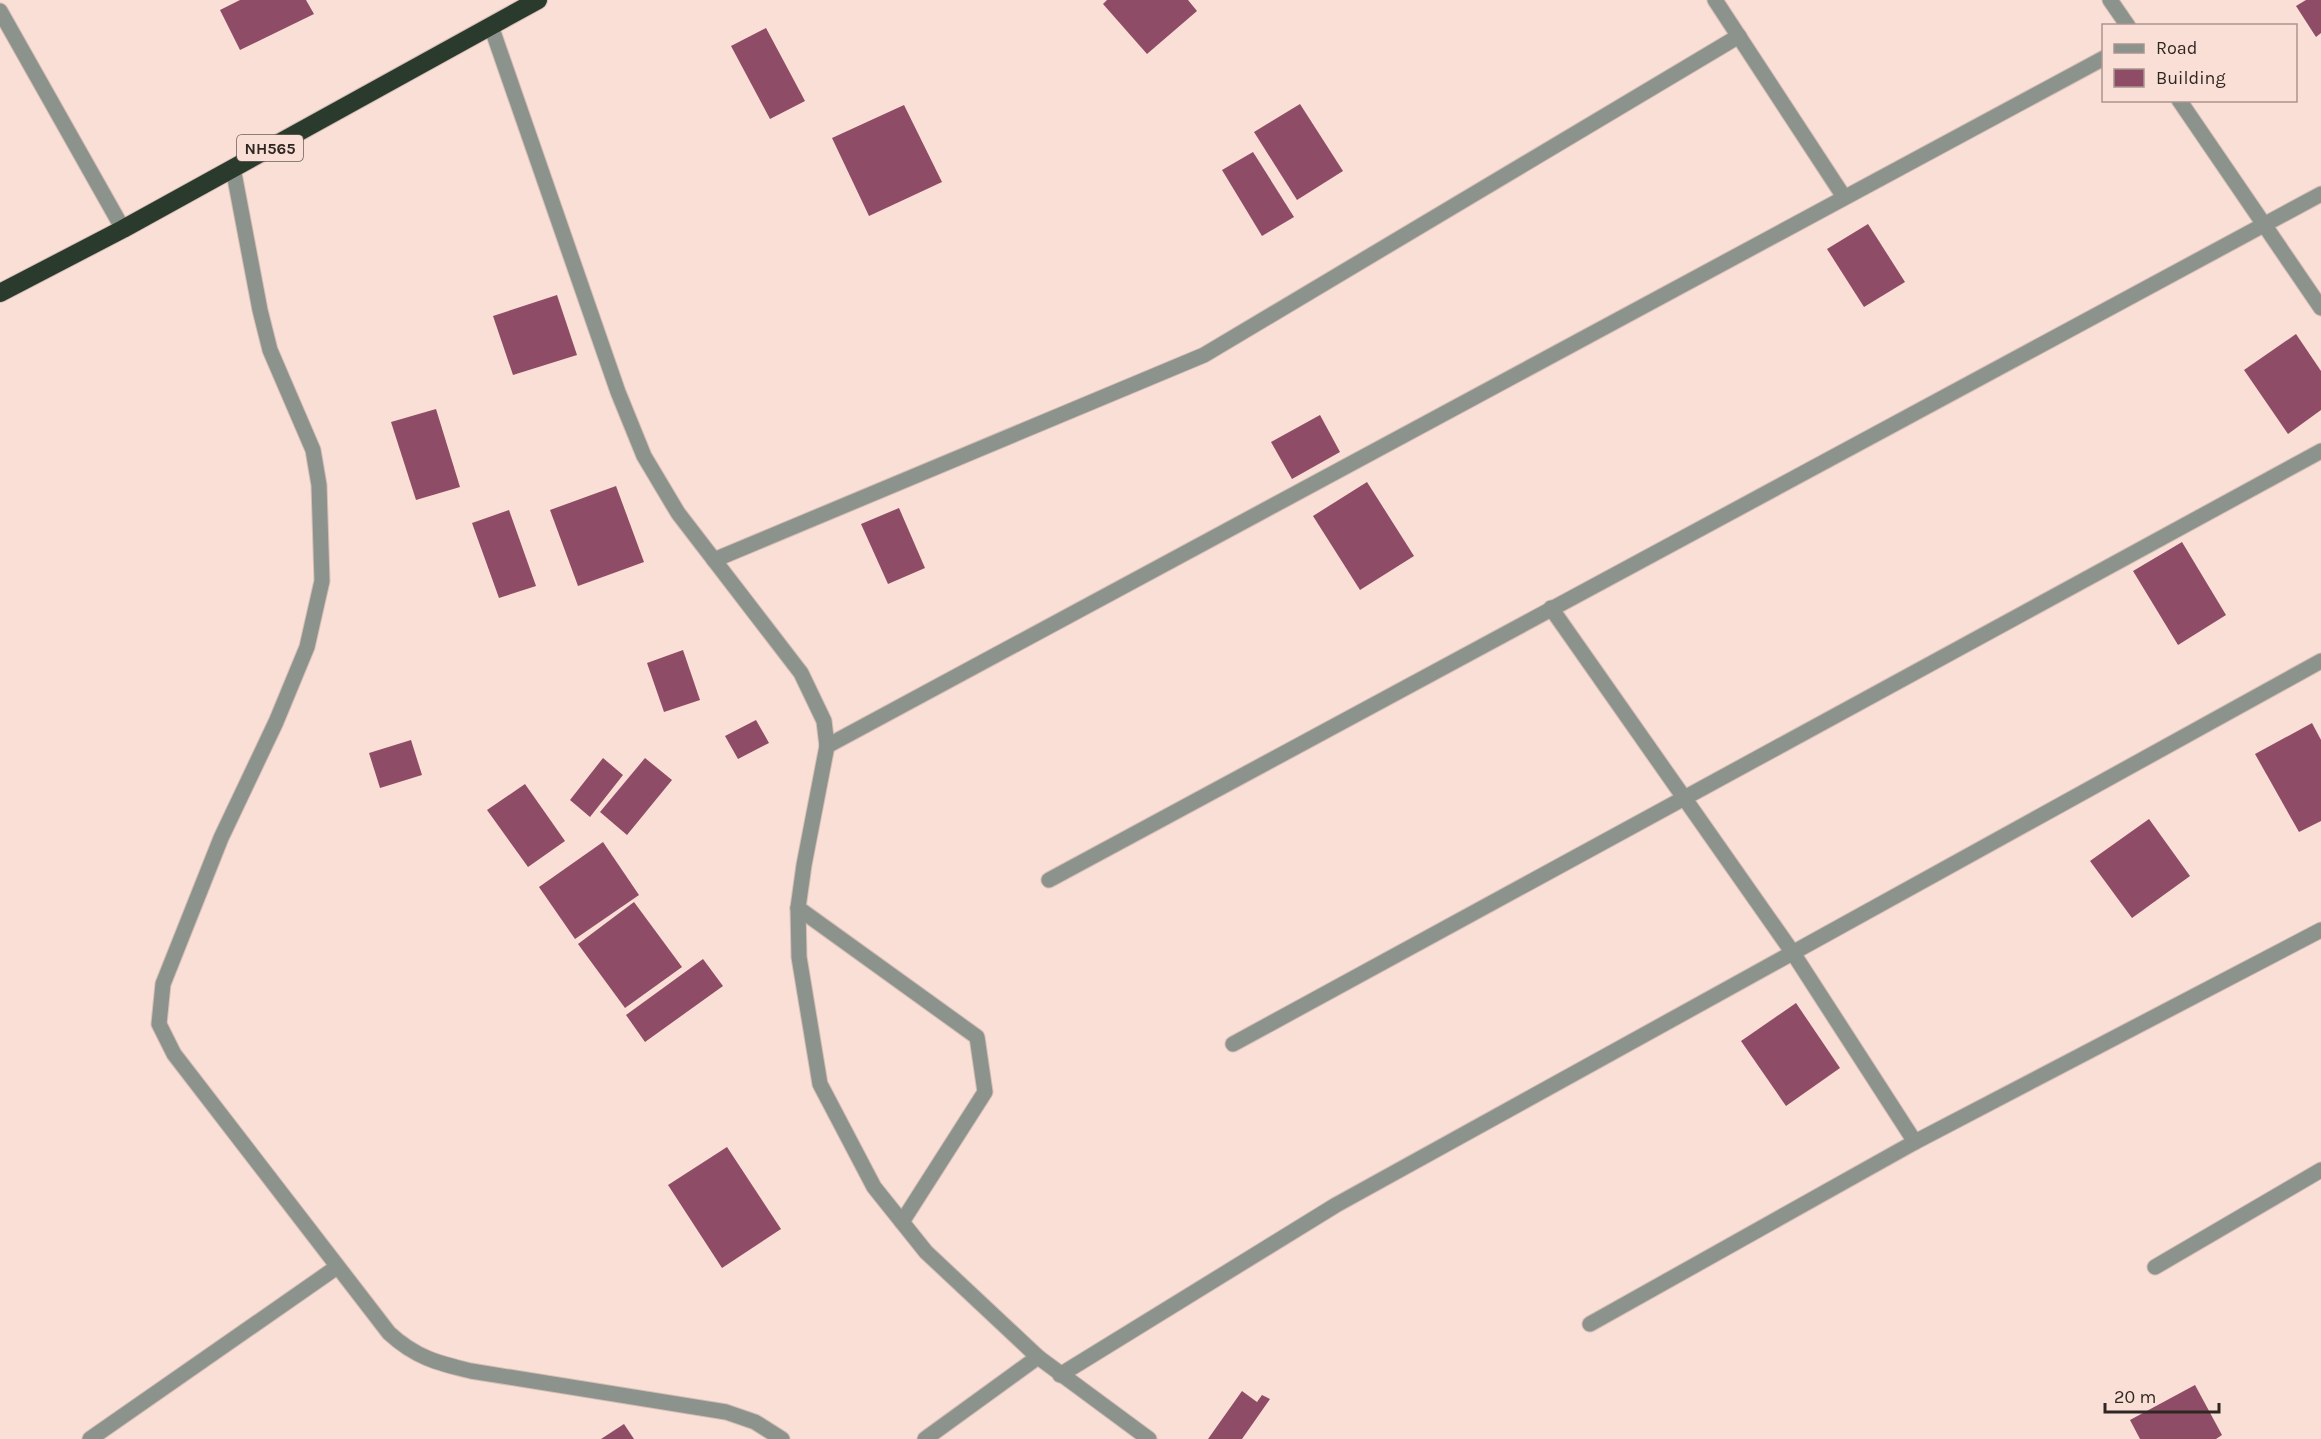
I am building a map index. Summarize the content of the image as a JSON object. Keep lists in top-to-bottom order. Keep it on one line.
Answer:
{"streets":{"highway":["NH565"]},"legend":["Road","Building"],"scale_bar":"20 m"}
